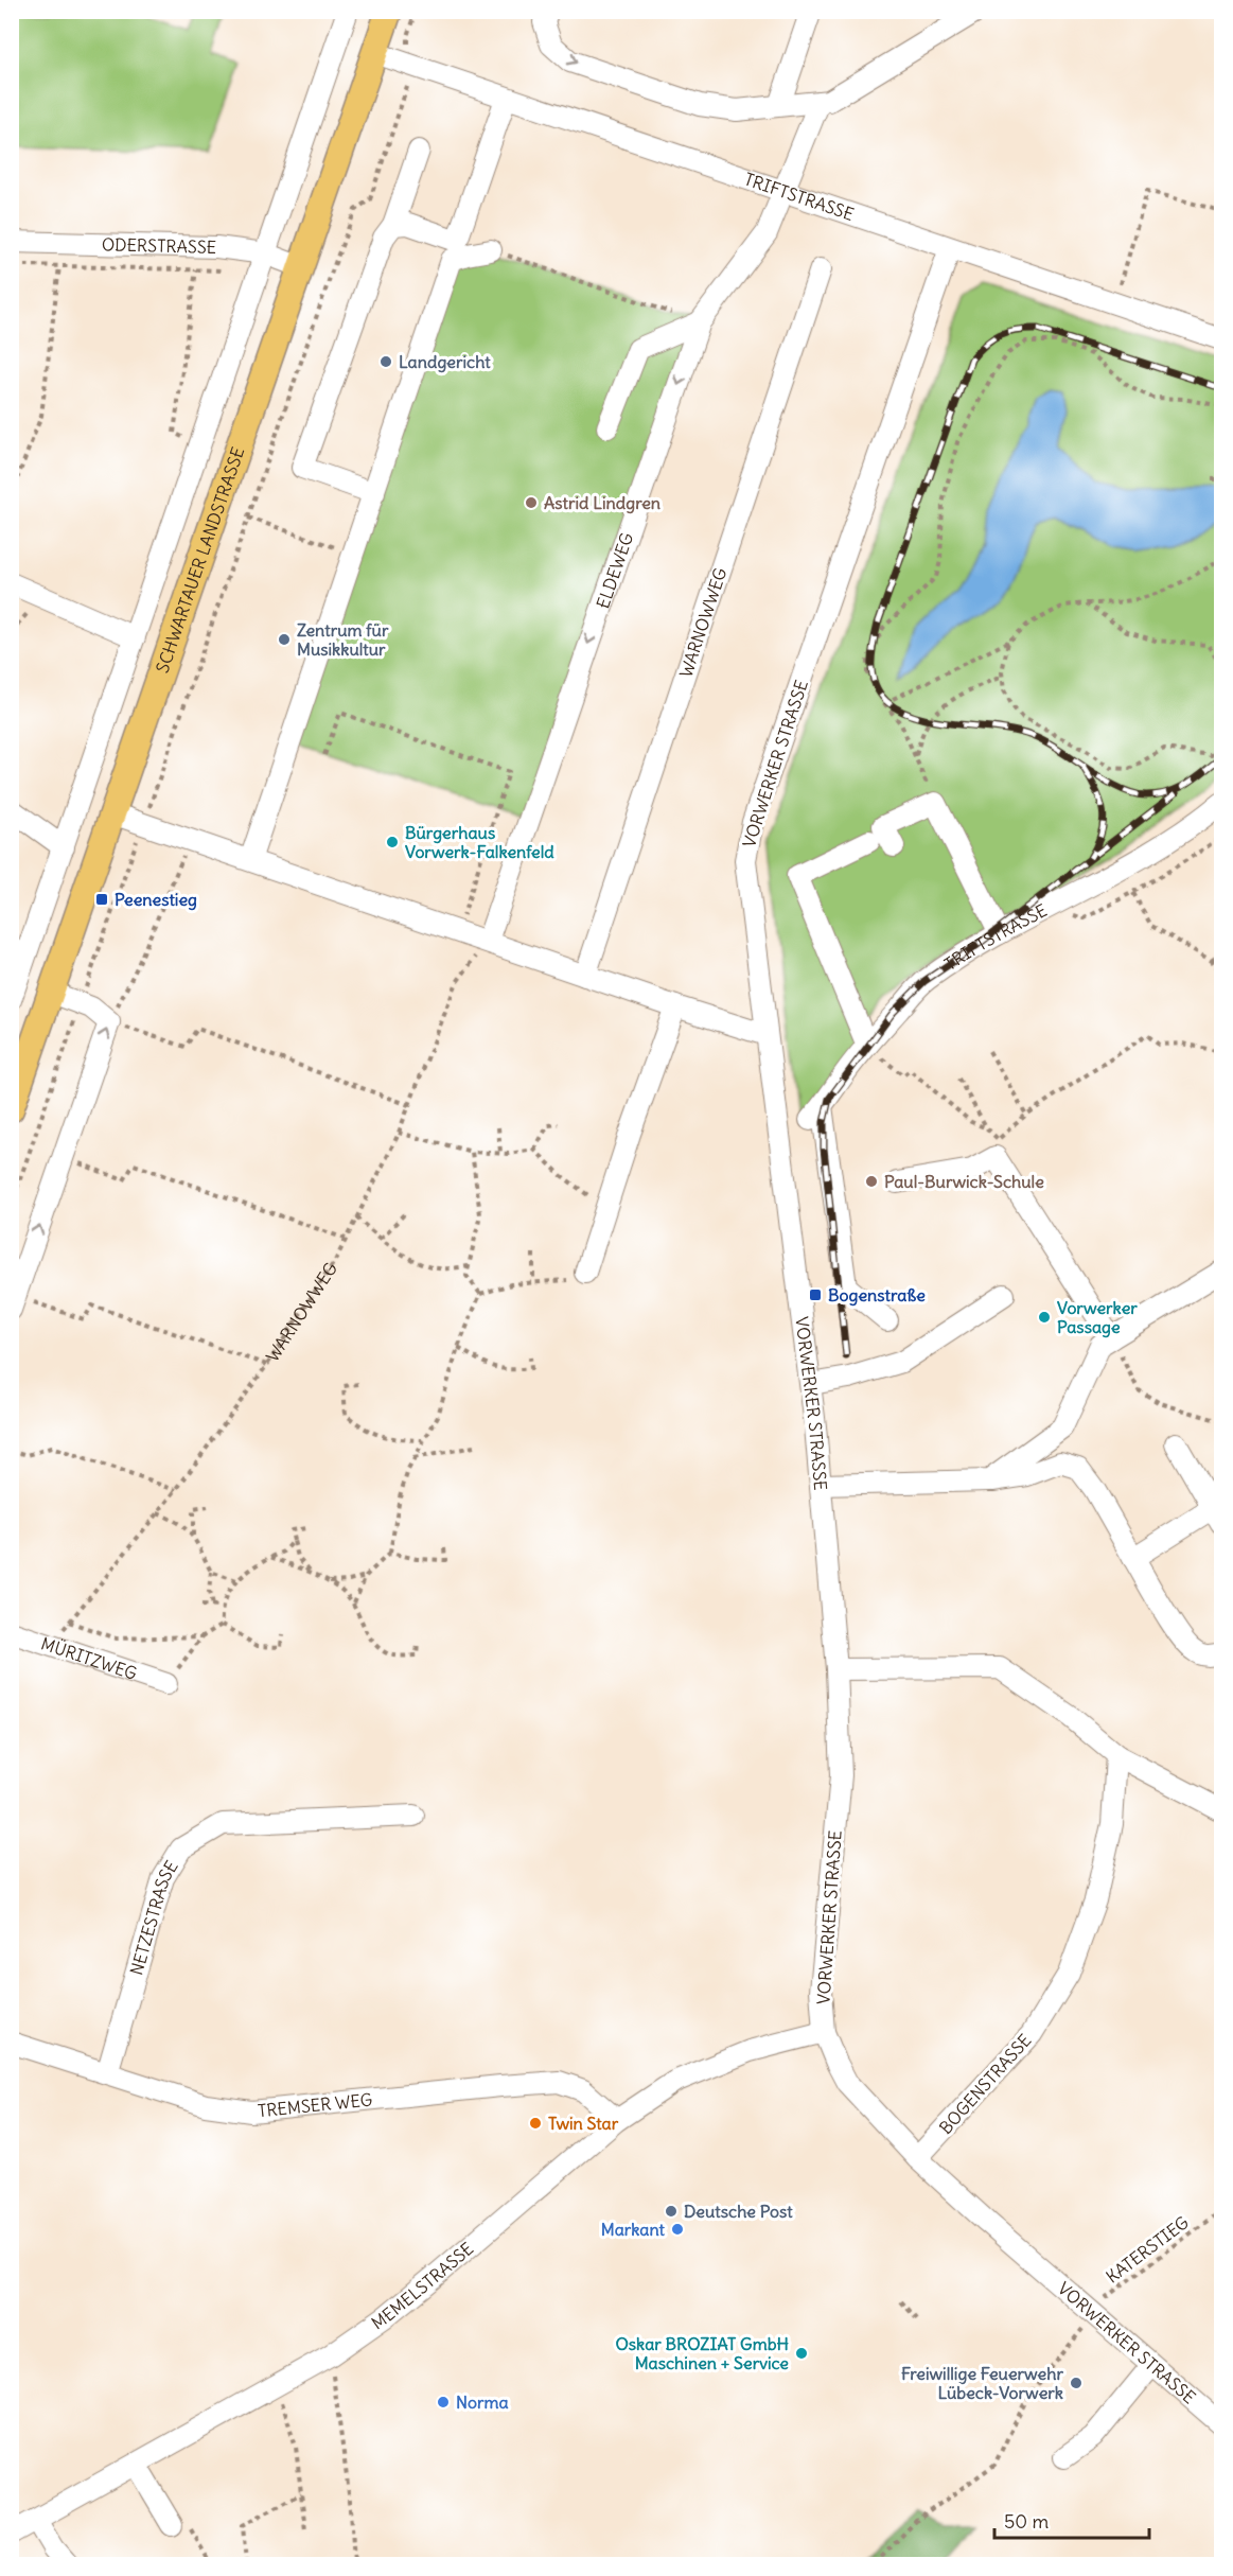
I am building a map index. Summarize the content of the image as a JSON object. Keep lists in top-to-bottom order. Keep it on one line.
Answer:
{"streets":{"main road":["SCHWARTAUER LANDSTRASSE"],"street":["TRIFTSTRASSE","ODERSTRASSE","ELDEWEG","WARNOWWEG","VORWERKER STRASSE","MÜRITZWEG","NETZESTRASSE","BOGENSTRASSE","TREMSER WEG","MEMELSTRASSE"],"path":["KATERSTIEG"]},"crossings":[["TRIFTSTRASSE","SCHWARTAUER LANDSTRASSE"],["TRIFTSTRASSE","ELDEWEG"],["TRIFTSTRASSE","VORWERKER STRASSE"],["ODERSTRASSE","SCHWARTAUER LANDSTRASSE"],["ELDEWEG","WARNOWWEG"],["WARNOWWEG","MÜRITZWEG"],["VORWERKER STRASSE","BOGENSTRASSE"],["VORWERKER STRASSE","KATERSTIEG"],["VORWERKER STRASSE","MEMELSTRASSE"],["NETZESTRASSE","TREMSER WEG"],["TREMSER WEG","MEMELSTRASSE"]],"one_way":["ELDEWEG"],"places":{"other":["Landgericht","Astrid Lindgren","Zentrum für Musikkultur","Bürgerhaus Vorwerk-Falkenfeld","Paul-Burwick-Schule","Vorwerker Passage","Twin Star","Deutsche Post","Markant","Oskar BROZIAT GmbH Maschinen + Service","Freiwillige Feuerwehr Lübeck-Vorwerk","Norma"],"transit":["Peenestieg","Bogenstraße"]},"scale_bar":"50 m"}
